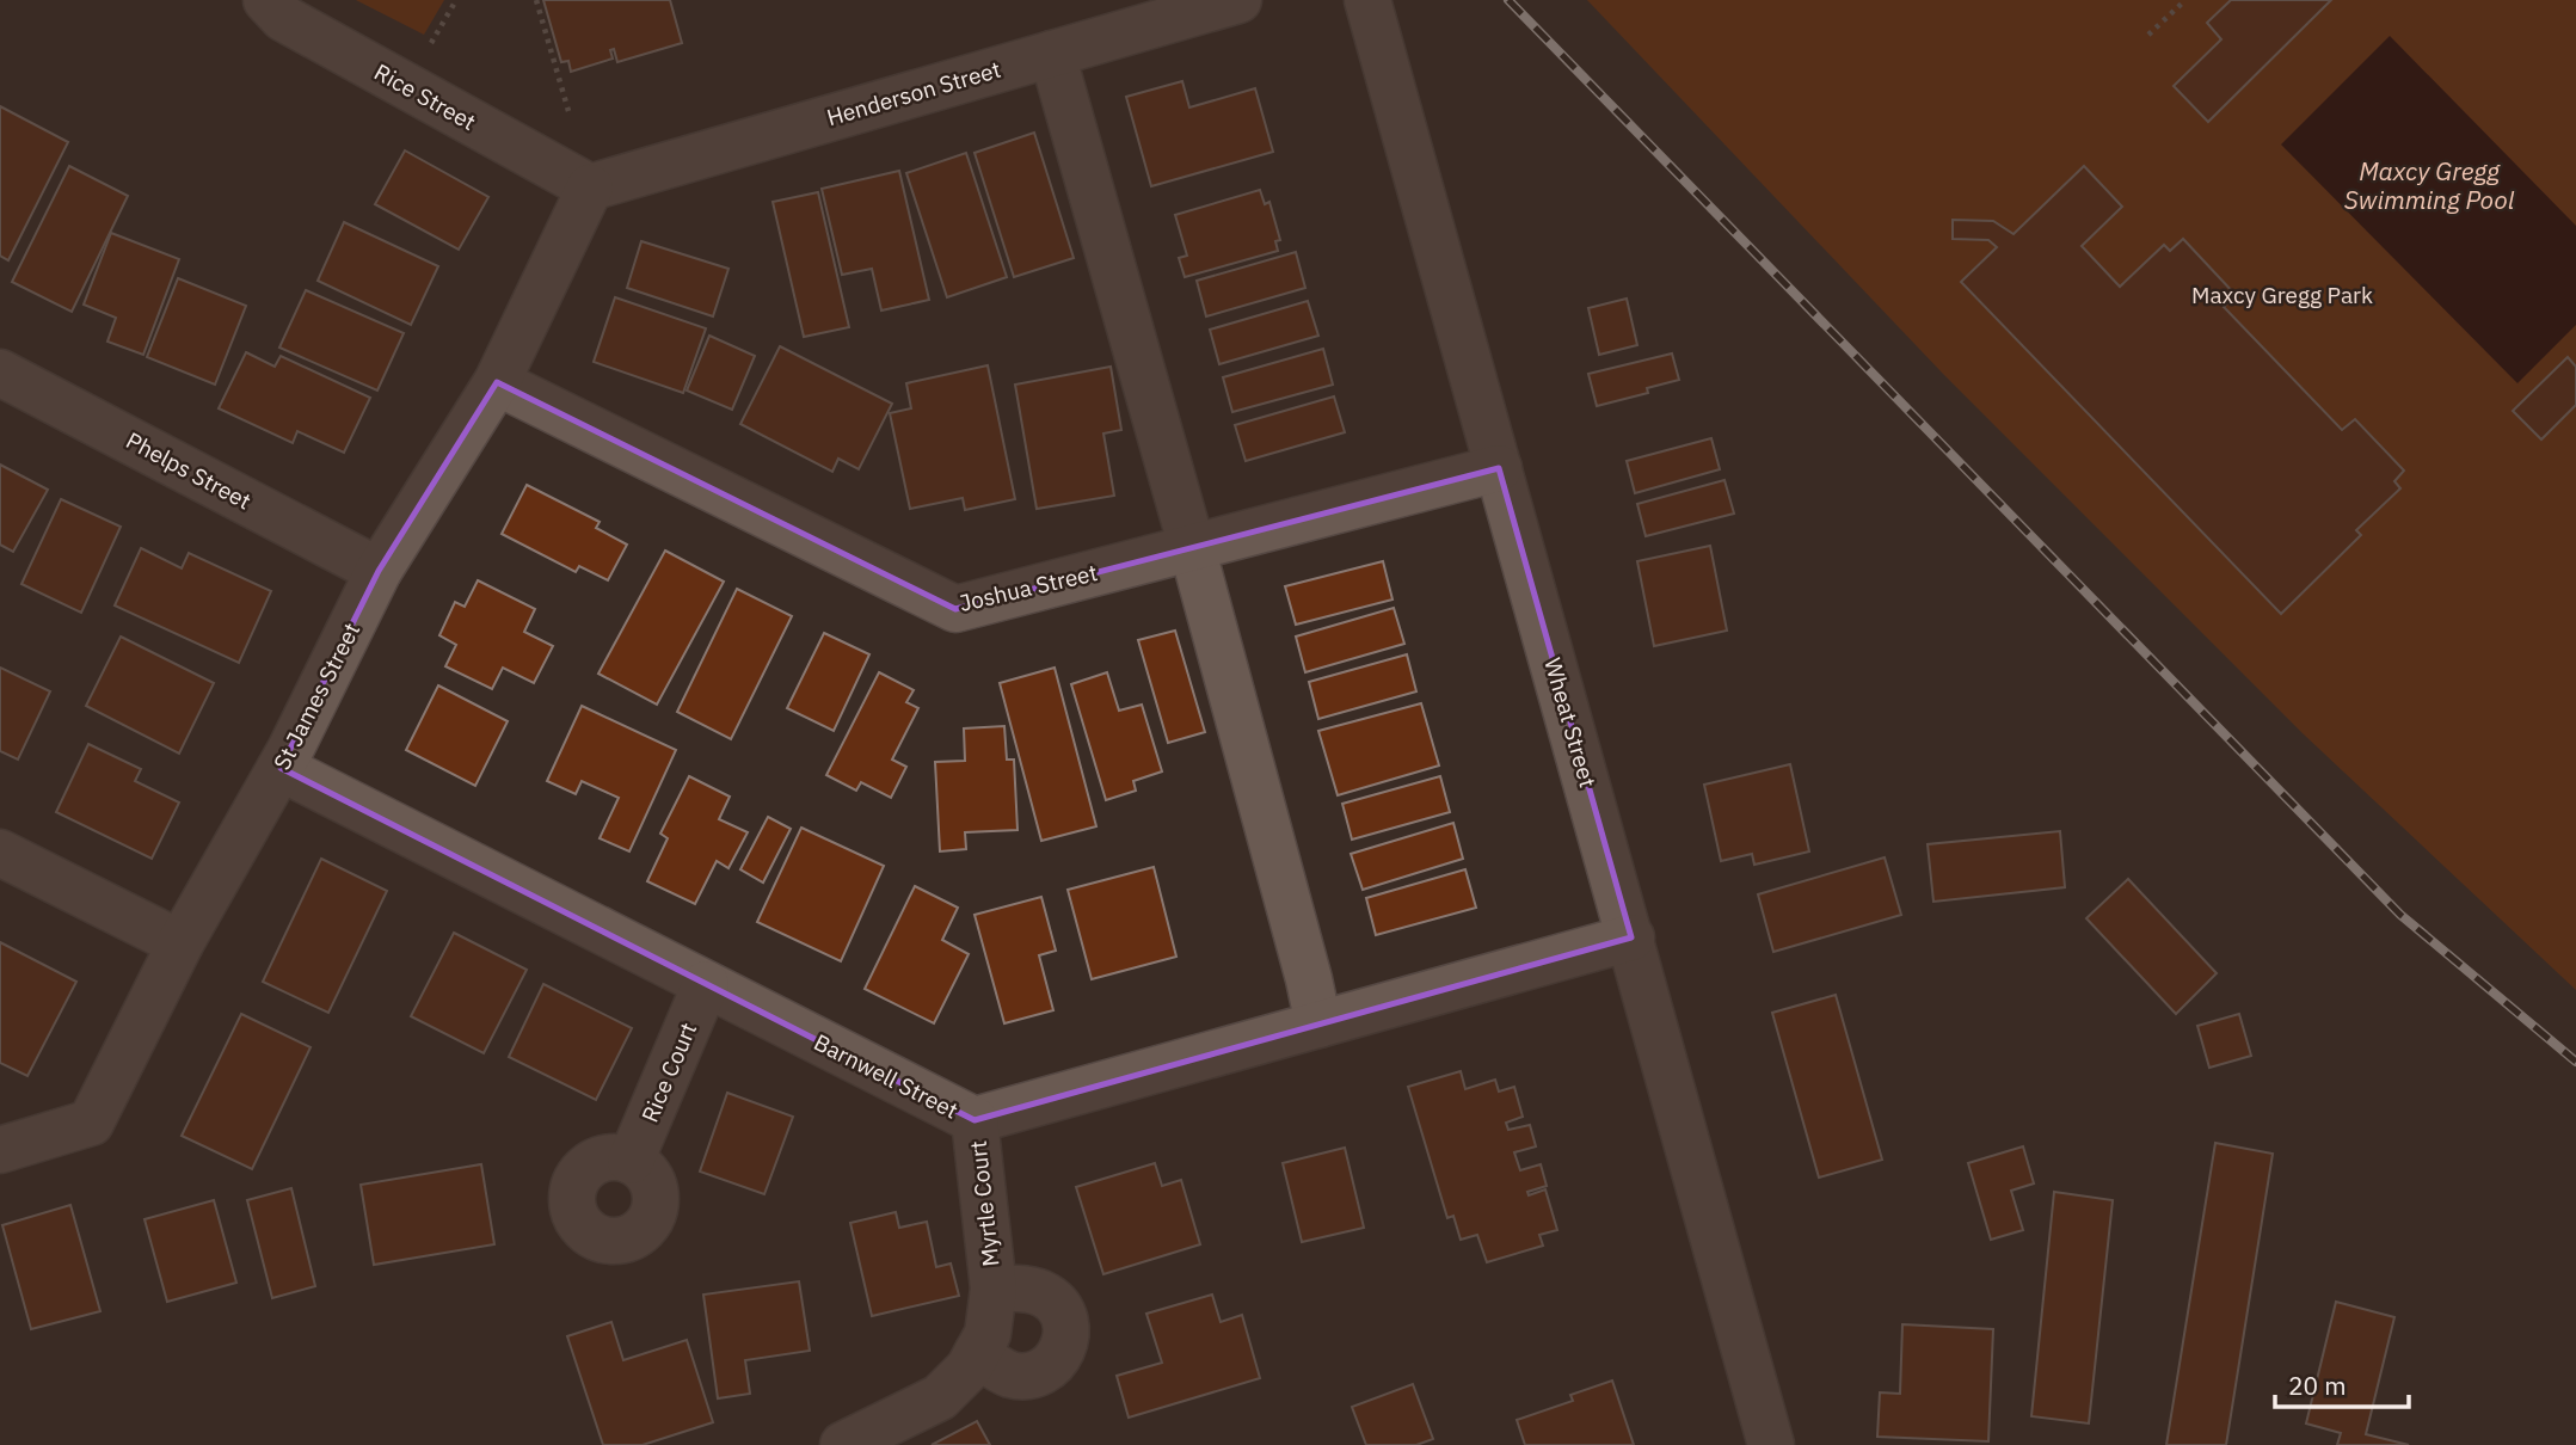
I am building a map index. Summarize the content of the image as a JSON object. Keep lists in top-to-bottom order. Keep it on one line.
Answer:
{"streets":{"street":["Henderson Street","Rice Street","Phelps Street","Joshua Street","St James Street","Wheat Street","Rice Court","Barnwell Street","Myrtle Court"]},"crossings":[["Henderson Street","Rice Street"],["Henderson Street","St James Street"],["Rice Street","St James Street"],["Phelps Street","St James Street"],["Joshua Street","St James Street"],["Joshua Street","Wheat Street"],["St James Street","Barnwell Street"],["Wheat Street","Barnwell Street"],["Rice Court","Barnwell Street"],["Barnwell Street","Myrtle Court"]],"water":["Maxcy Gregg Swimming Pool"],"parks":["Maxcy Gregg Park"],"scale_bar":"20 m"}
